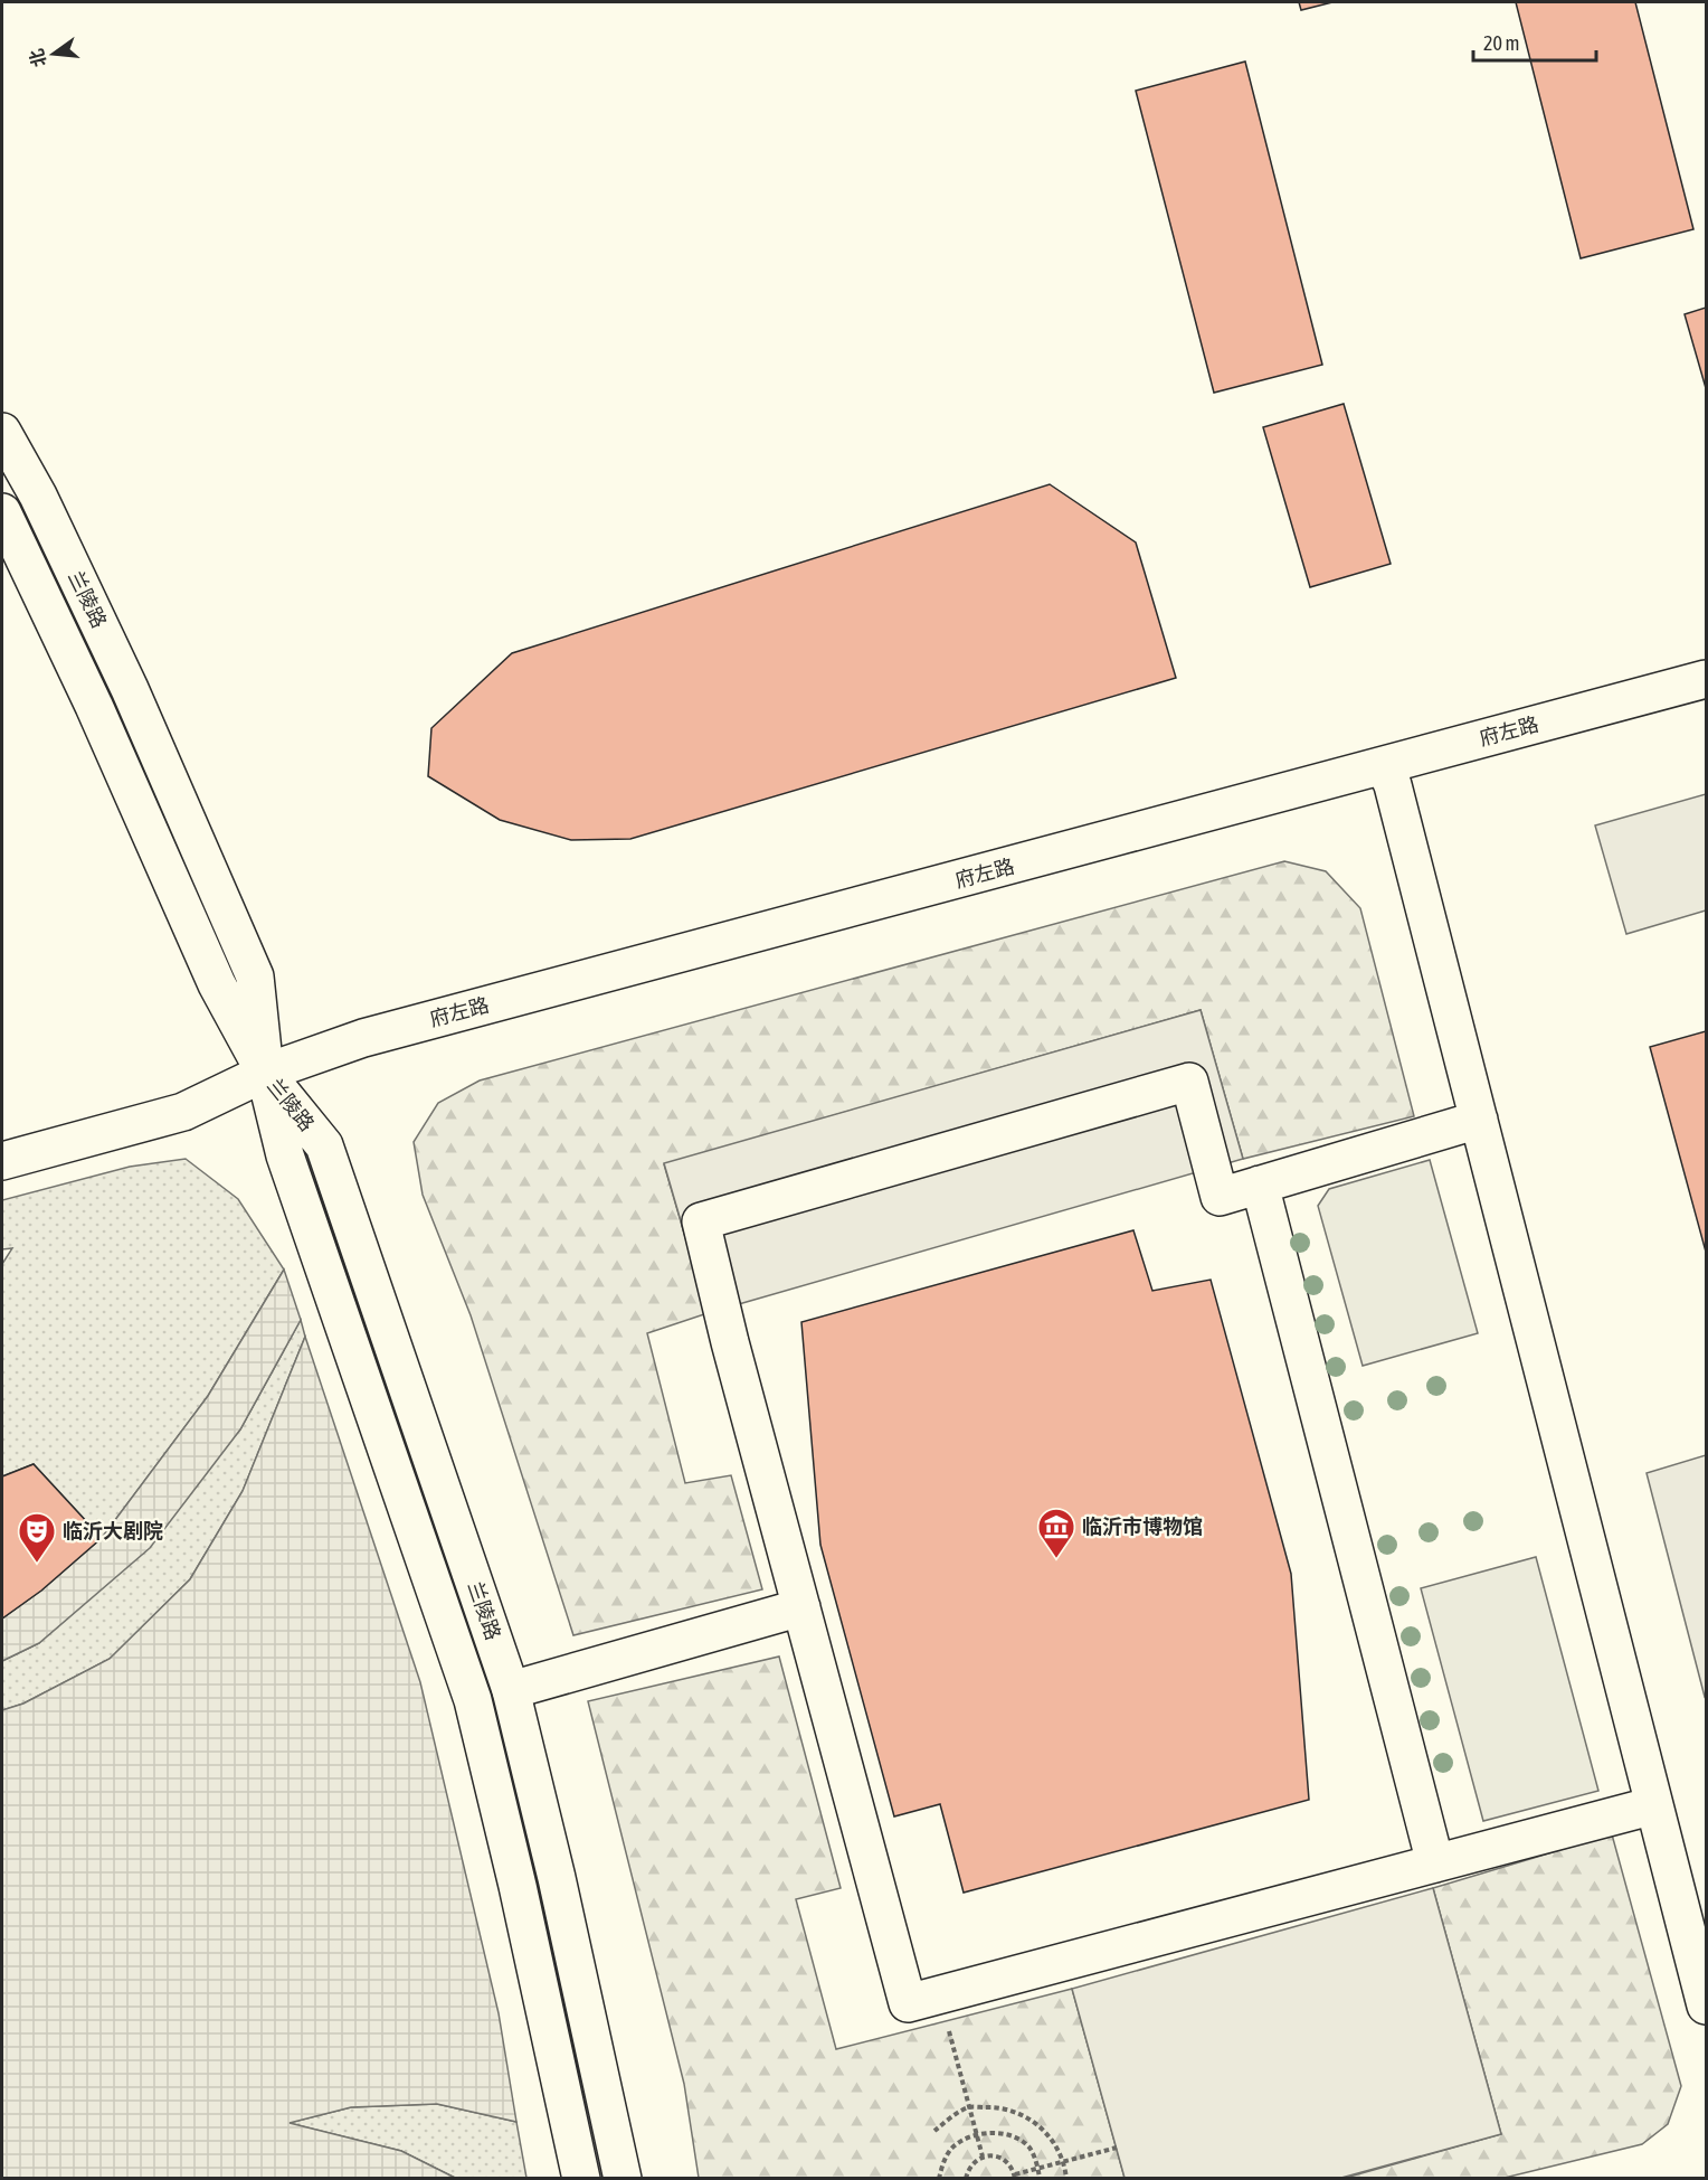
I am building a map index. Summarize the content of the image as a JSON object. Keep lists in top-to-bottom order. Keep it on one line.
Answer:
{"streets":{"street":["兰陵路","府左路"]},"crossings":[["兰陵路","府左路"]],"places":{"museum":["临沂市博物馆"],"theatre":["临沂大剧院"]},"scale_bar":"20 m","north":"left"}
